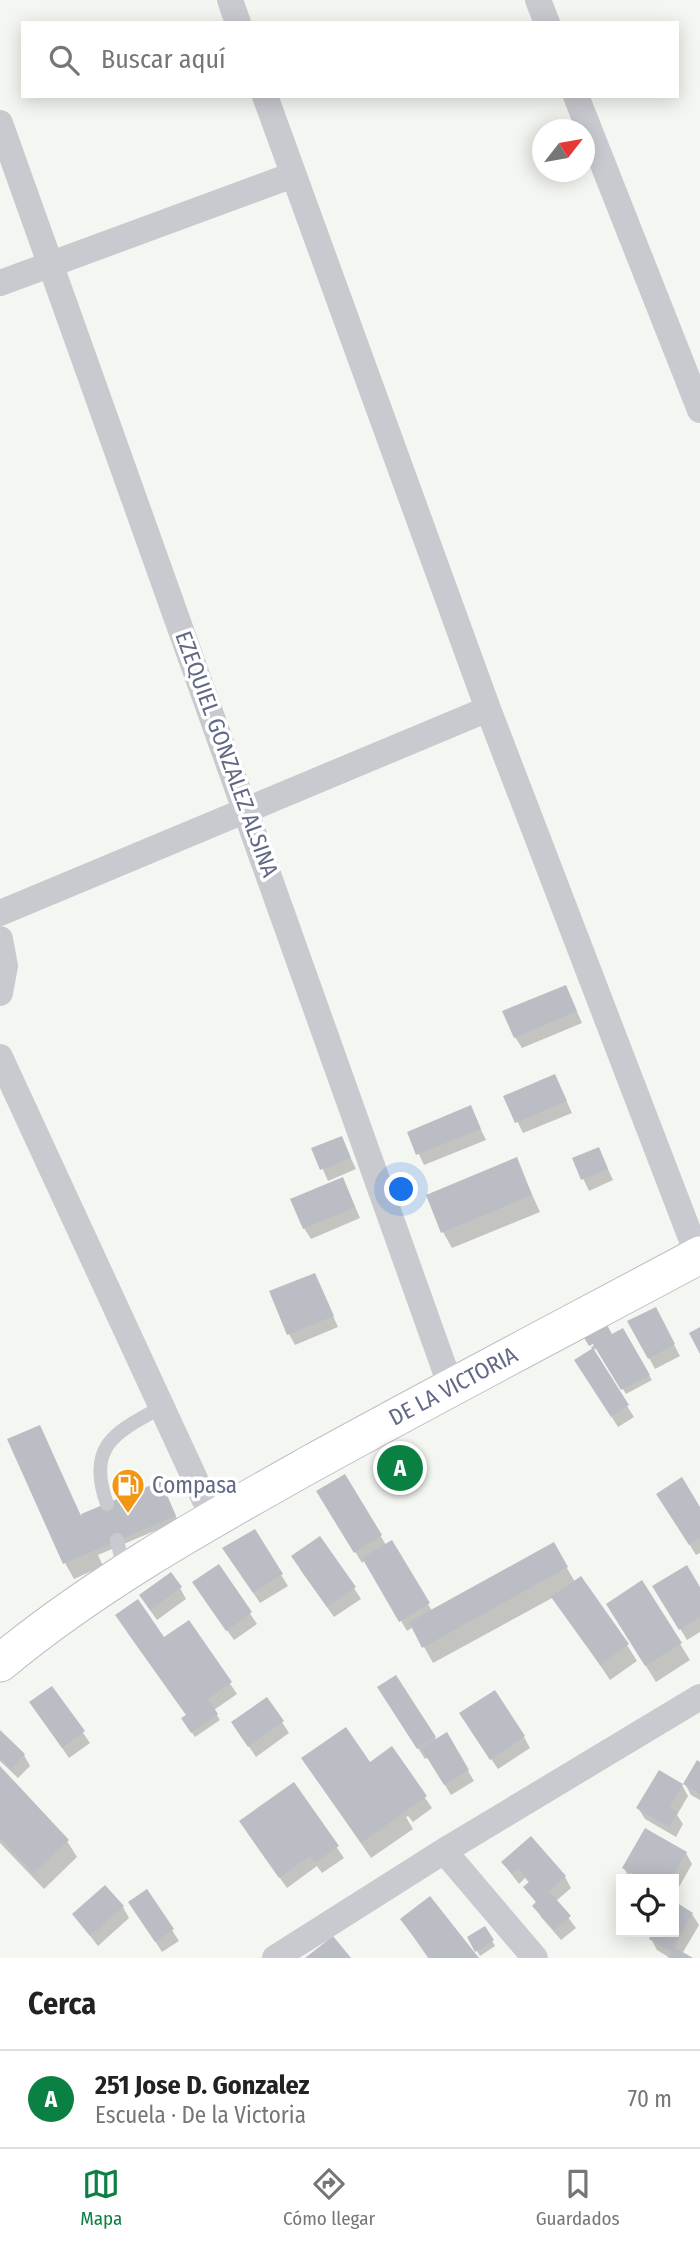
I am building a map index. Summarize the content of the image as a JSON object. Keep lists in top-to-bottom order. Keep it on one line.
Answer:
{"streets":{"main road":["DE LA VICTORIA"],"street":["EZEQUIEL GONZALEZ ALSINA"]},"crossings":[["EZEQUIEL GONZALEZ ALSINA","DE LA VICTORIA"]],"places":{"fuel station":["Compasa"]},"north":"top right","page":{"search":"Buscar aquí","pins":"A","heading":"Cerca","list":[{"mark":"A","name":"251 Jose D. Gonzalez","note":"Escuela · De la Victoria","value":"70 m"}],"nav":["Mapa","Cómo llegar","Guardados"]}}
